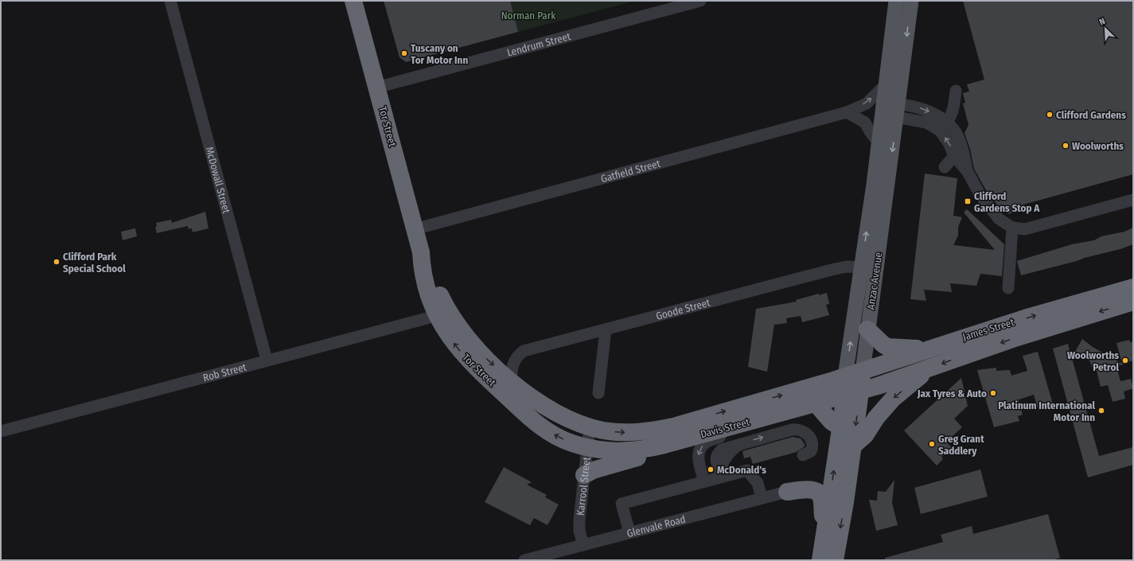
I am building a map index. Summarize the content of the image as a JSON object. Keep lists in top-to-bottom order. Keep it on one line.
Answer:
{"streets":{"highway":["Tor Street","Anzac Avenue","James Street","Davis Street"],"street":["Lendrum Street","Gatfield Street","McDowall Street","Goode Street","Rob Street","Karrool Street","Glenvale Road"]},"crossings":[["Lendrum Street","Tor Street"],["Tor Street","Gatfield Street"],["Tor Street","Goode Street"],["Tor Street","Rob Street"],["Tor Street","Davis Street"],["Tor Street","Karrool Street"],["Gatfield Street","Anzac Avenue"],["McDowall Street","Rob Street"],["Anzac Avenue","Goode Street"],["Anzac Avenue","James Street"],["Anzac Avenue","Davis Street"],["James Street","Davis Street"],["Davis Street","Karrool Street"],["Karrool Street","Glenvale Road"]],"parks":["Norman Park"],"places":{"other":["Tuscany on Tor Motor Inn","Clifford Gardens","Woolworths","Clifford Park Special School","Woolworths Petrol","Jax Tyres & Auto","Platinum International Motor Inn","Greg Grant Saddlery","McDonald's"],"transit":["Clifford Gardens Stop A"]},"north":"top left"}
